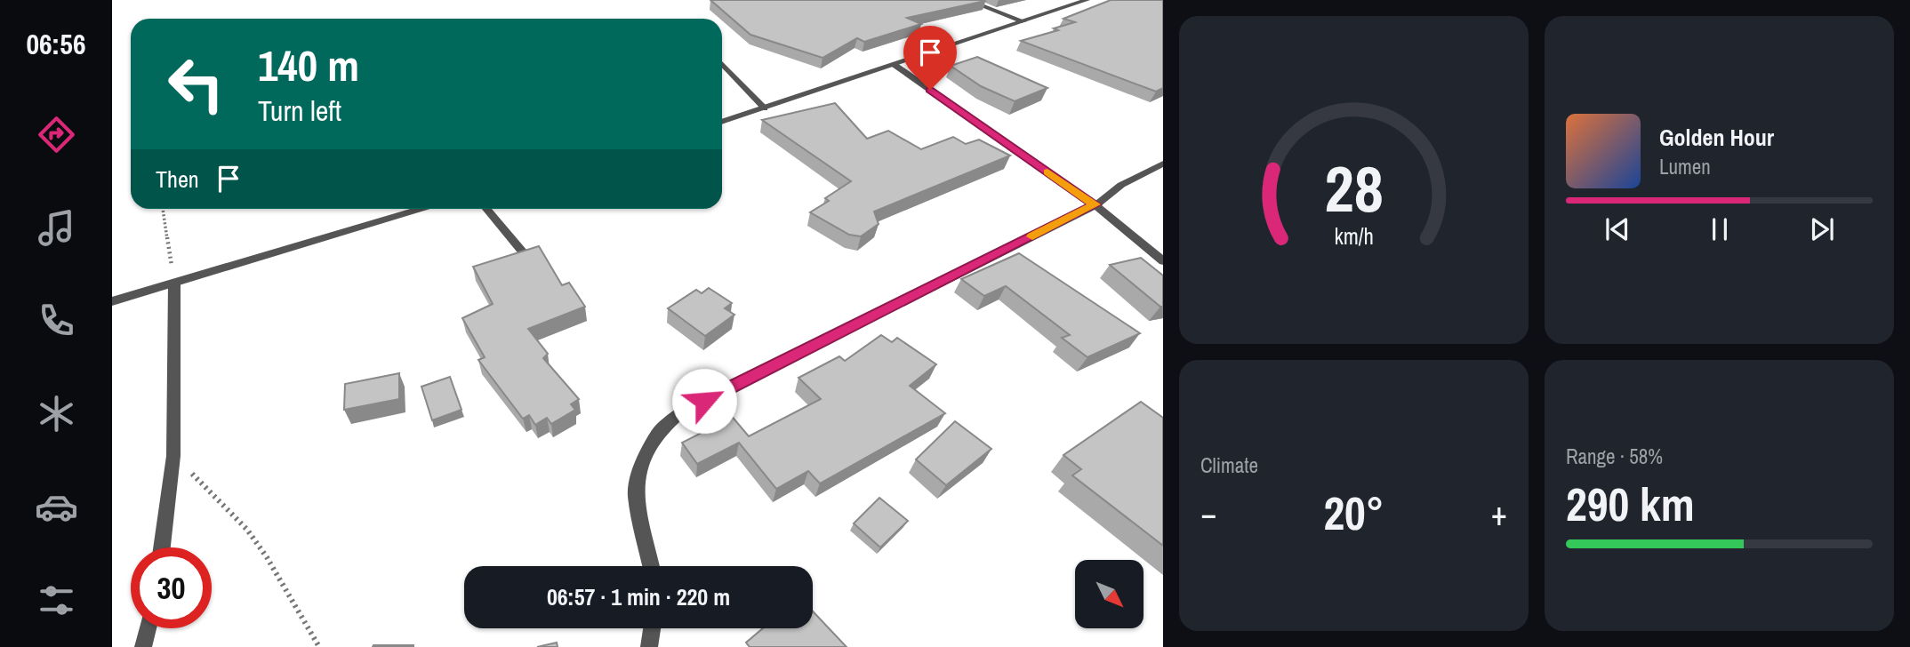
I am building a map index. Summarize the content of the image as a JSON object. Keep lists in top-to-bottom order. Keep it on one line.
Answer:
{"north":"bottom right","page":{"tabs":"06:56","turn":["140 m","Turn left"],"song":["Golden Hour","Lumen"],"then":"Then","tile":["Climate",["Range · 58%","290 km"]],"heat":["−","20°","+"],"limit":"30","trip":"06:57 · 1 min · 220 m","gauge":["28","km/h"]}}
